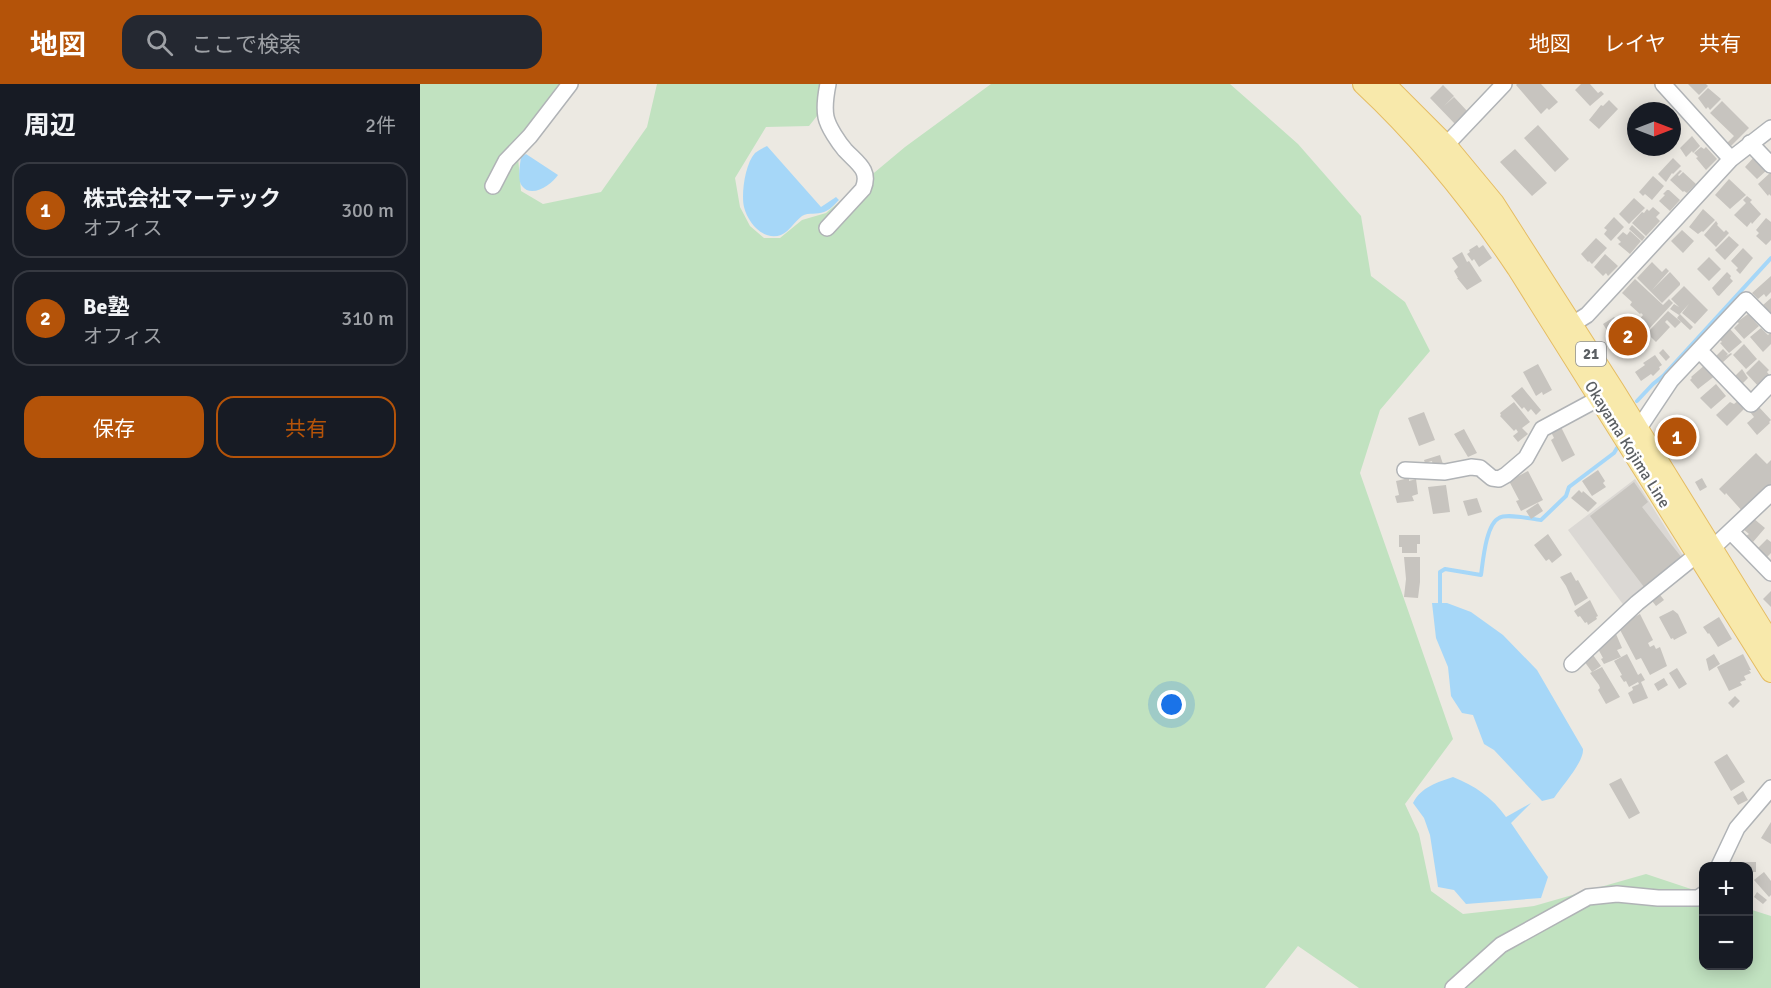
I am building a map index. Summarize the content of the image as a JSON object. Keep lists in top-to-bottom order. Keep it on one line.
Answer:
{"streets":{"main road":["21","Okayama Kojima Line"]},"north":"right","page":{"header":"地図","search":"ここで検索","nav":["地図","レイヤ","共有"],"heading":["周辺","2件"],"list":[{"mark":"1","name":"株式会社マーテック","note":"オフィス","value":"300 m"},{"mark":"2","name":"Be塾","note":"オフィス","value":"310 m"}],"pins":["2","1"],"buttons":["保存","共有"],"map_buttons":["+","−"]}}
